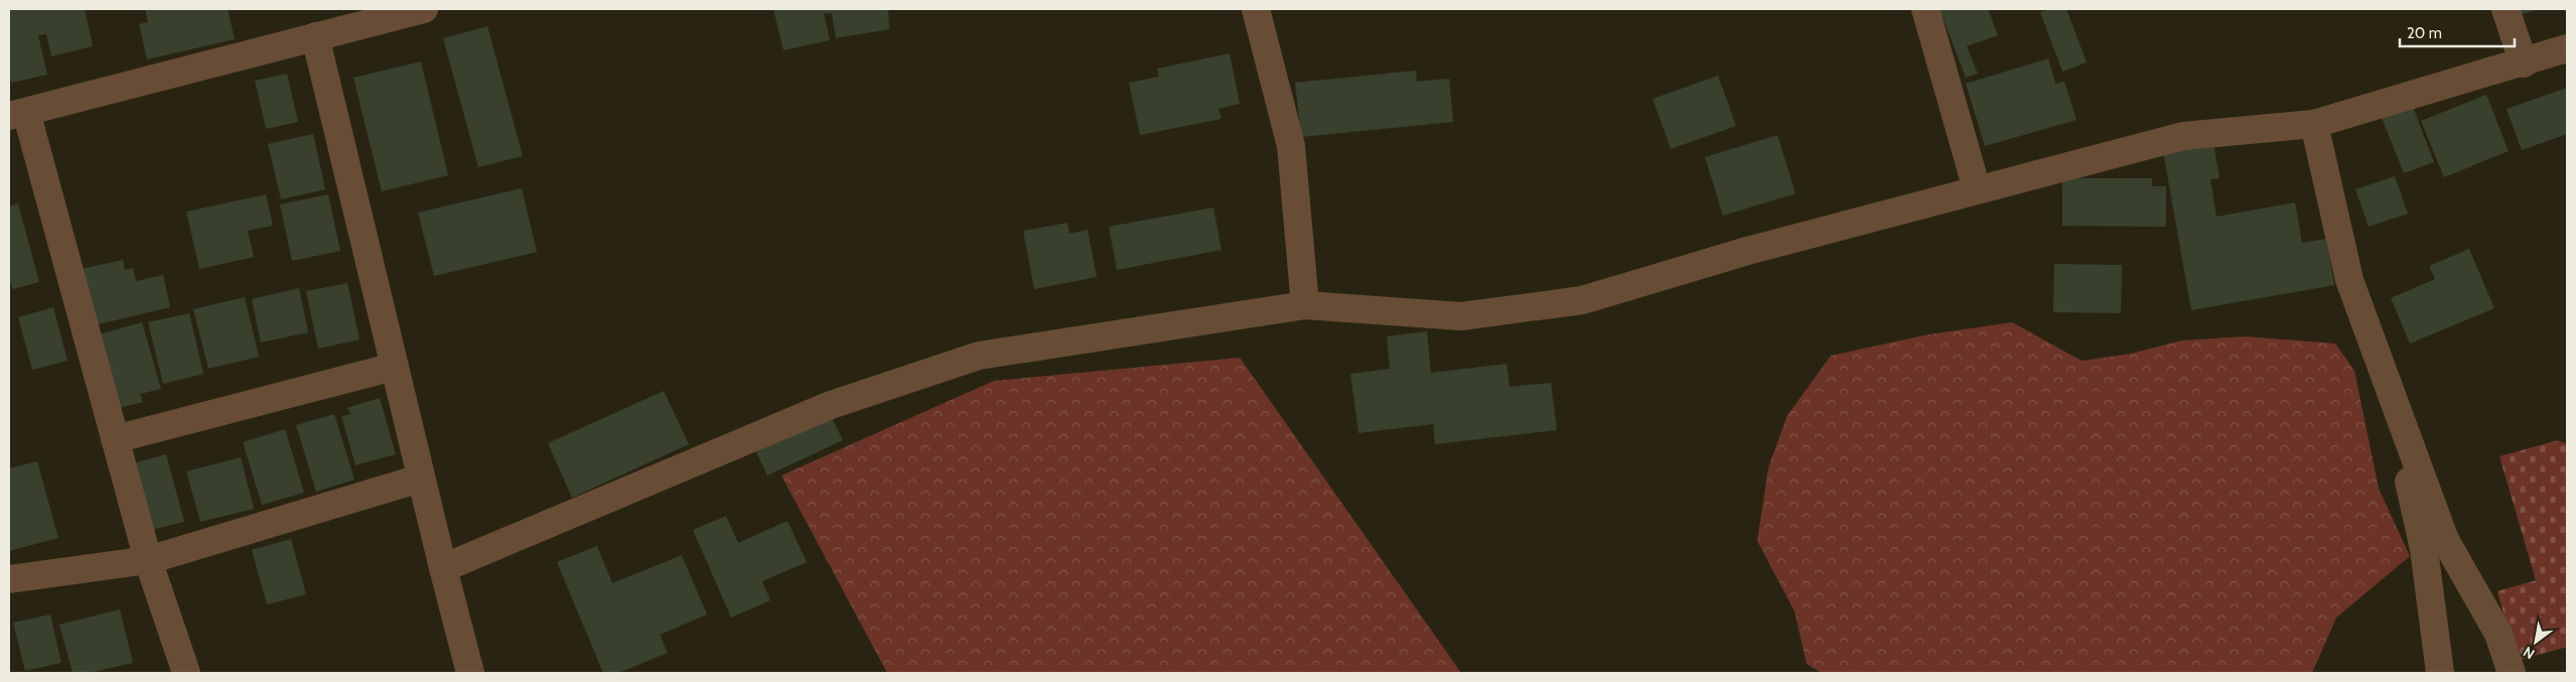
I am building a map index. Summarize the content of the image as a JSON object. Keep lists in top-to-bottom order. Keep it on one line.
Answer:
{"scale_bar":"20 m","north":"bottom left"}
